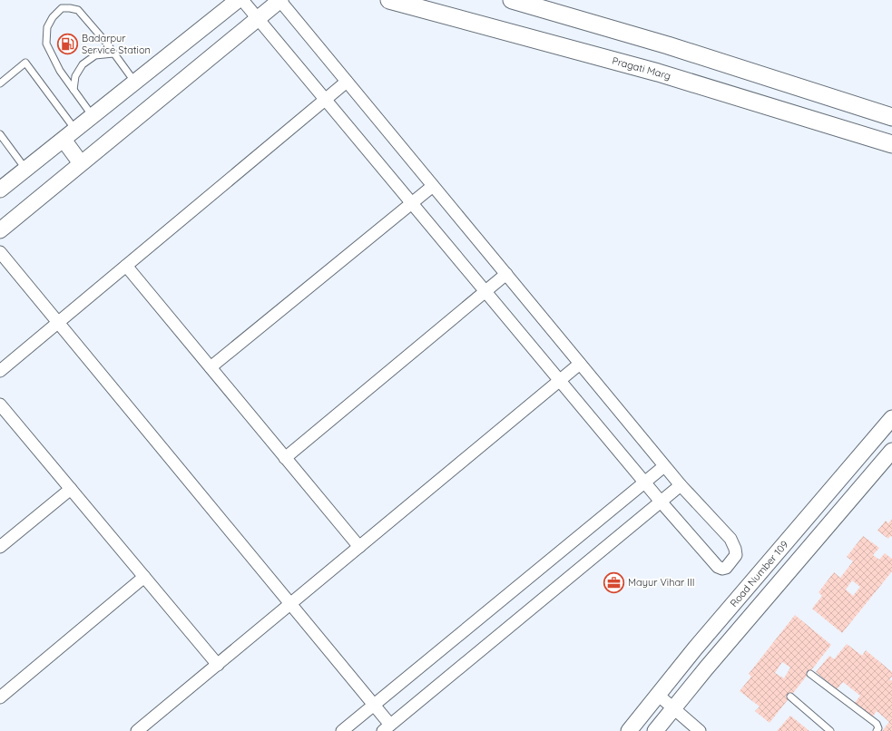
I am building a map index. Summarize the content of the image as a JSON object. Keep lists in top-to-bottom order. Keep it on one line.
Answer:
{"streets":{"main road":["Pragati Marg"],"street":["Road Number 109"]},"places":{"fuel station":["Badarpur Service Station"],"office":["Mayur Vihar III"]}}
